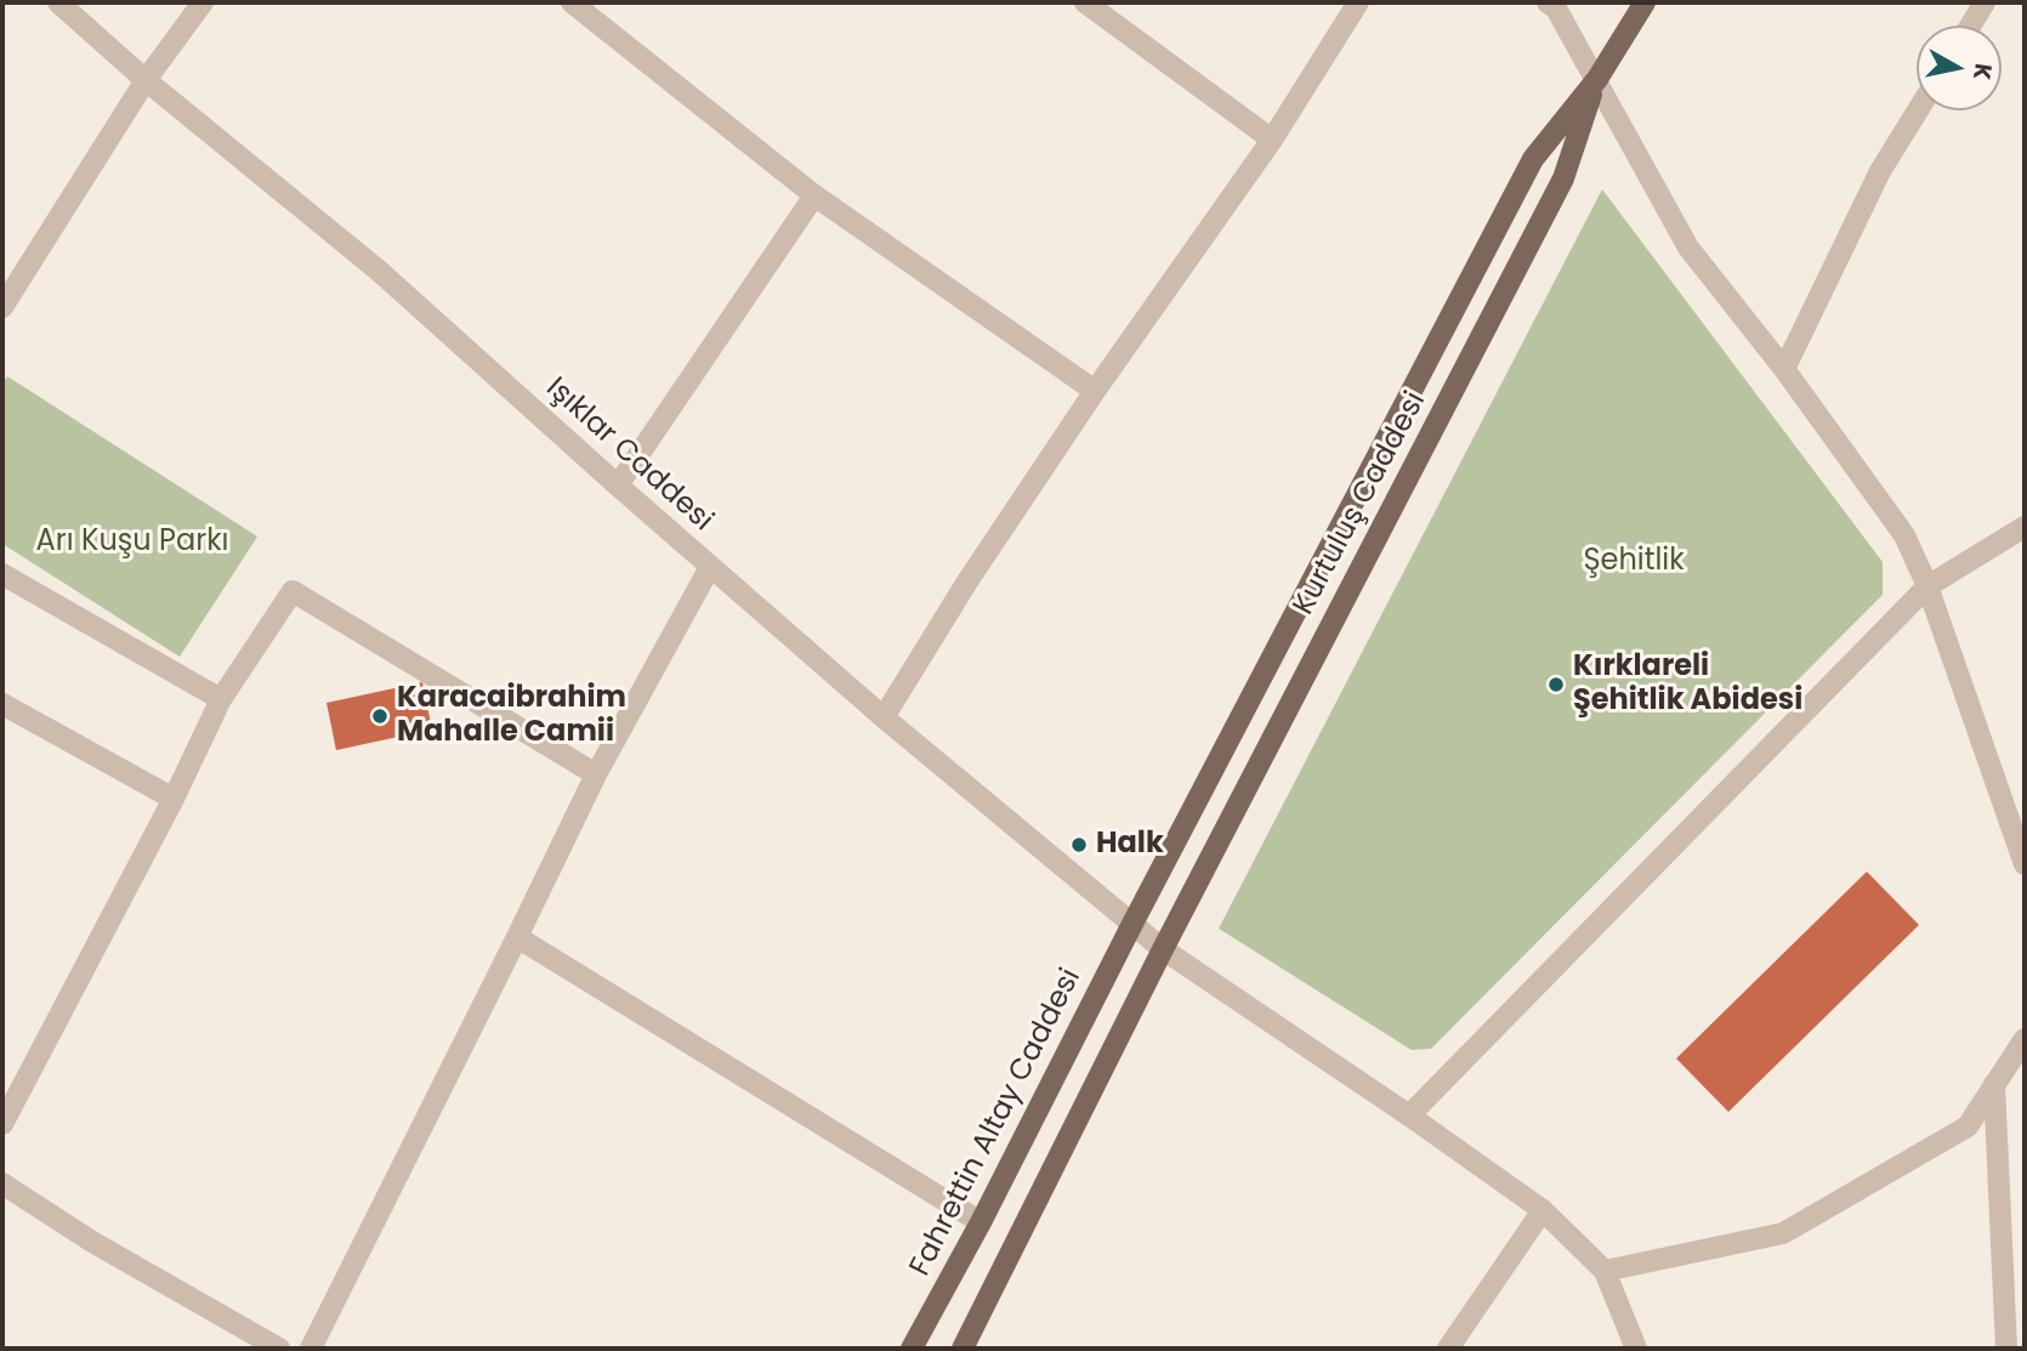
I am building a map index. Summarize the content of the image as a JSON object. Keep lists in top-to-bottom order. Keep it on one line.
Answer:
{"streets":{"main road":["Kurtuluş Caddesi","Fahrettin Altay Caddesi"],"street":["Işıklar Caddesi"]},"crossings":[["Işıklar Caddesi","Kurtuluş Caddesi"],["Işıklar Caddesi","Fahrettin Altay Caddesi"],["Kurtuluş Caddesi","Fahrettin Altay Caddesi"]],"parks":["Arı Kuşu Parkı","Şehitlik"],"places":["Kırklareli Şehitlik Abidesi","Karacaibrahim Mahalle Camii","Halk"],"north":"right"}
